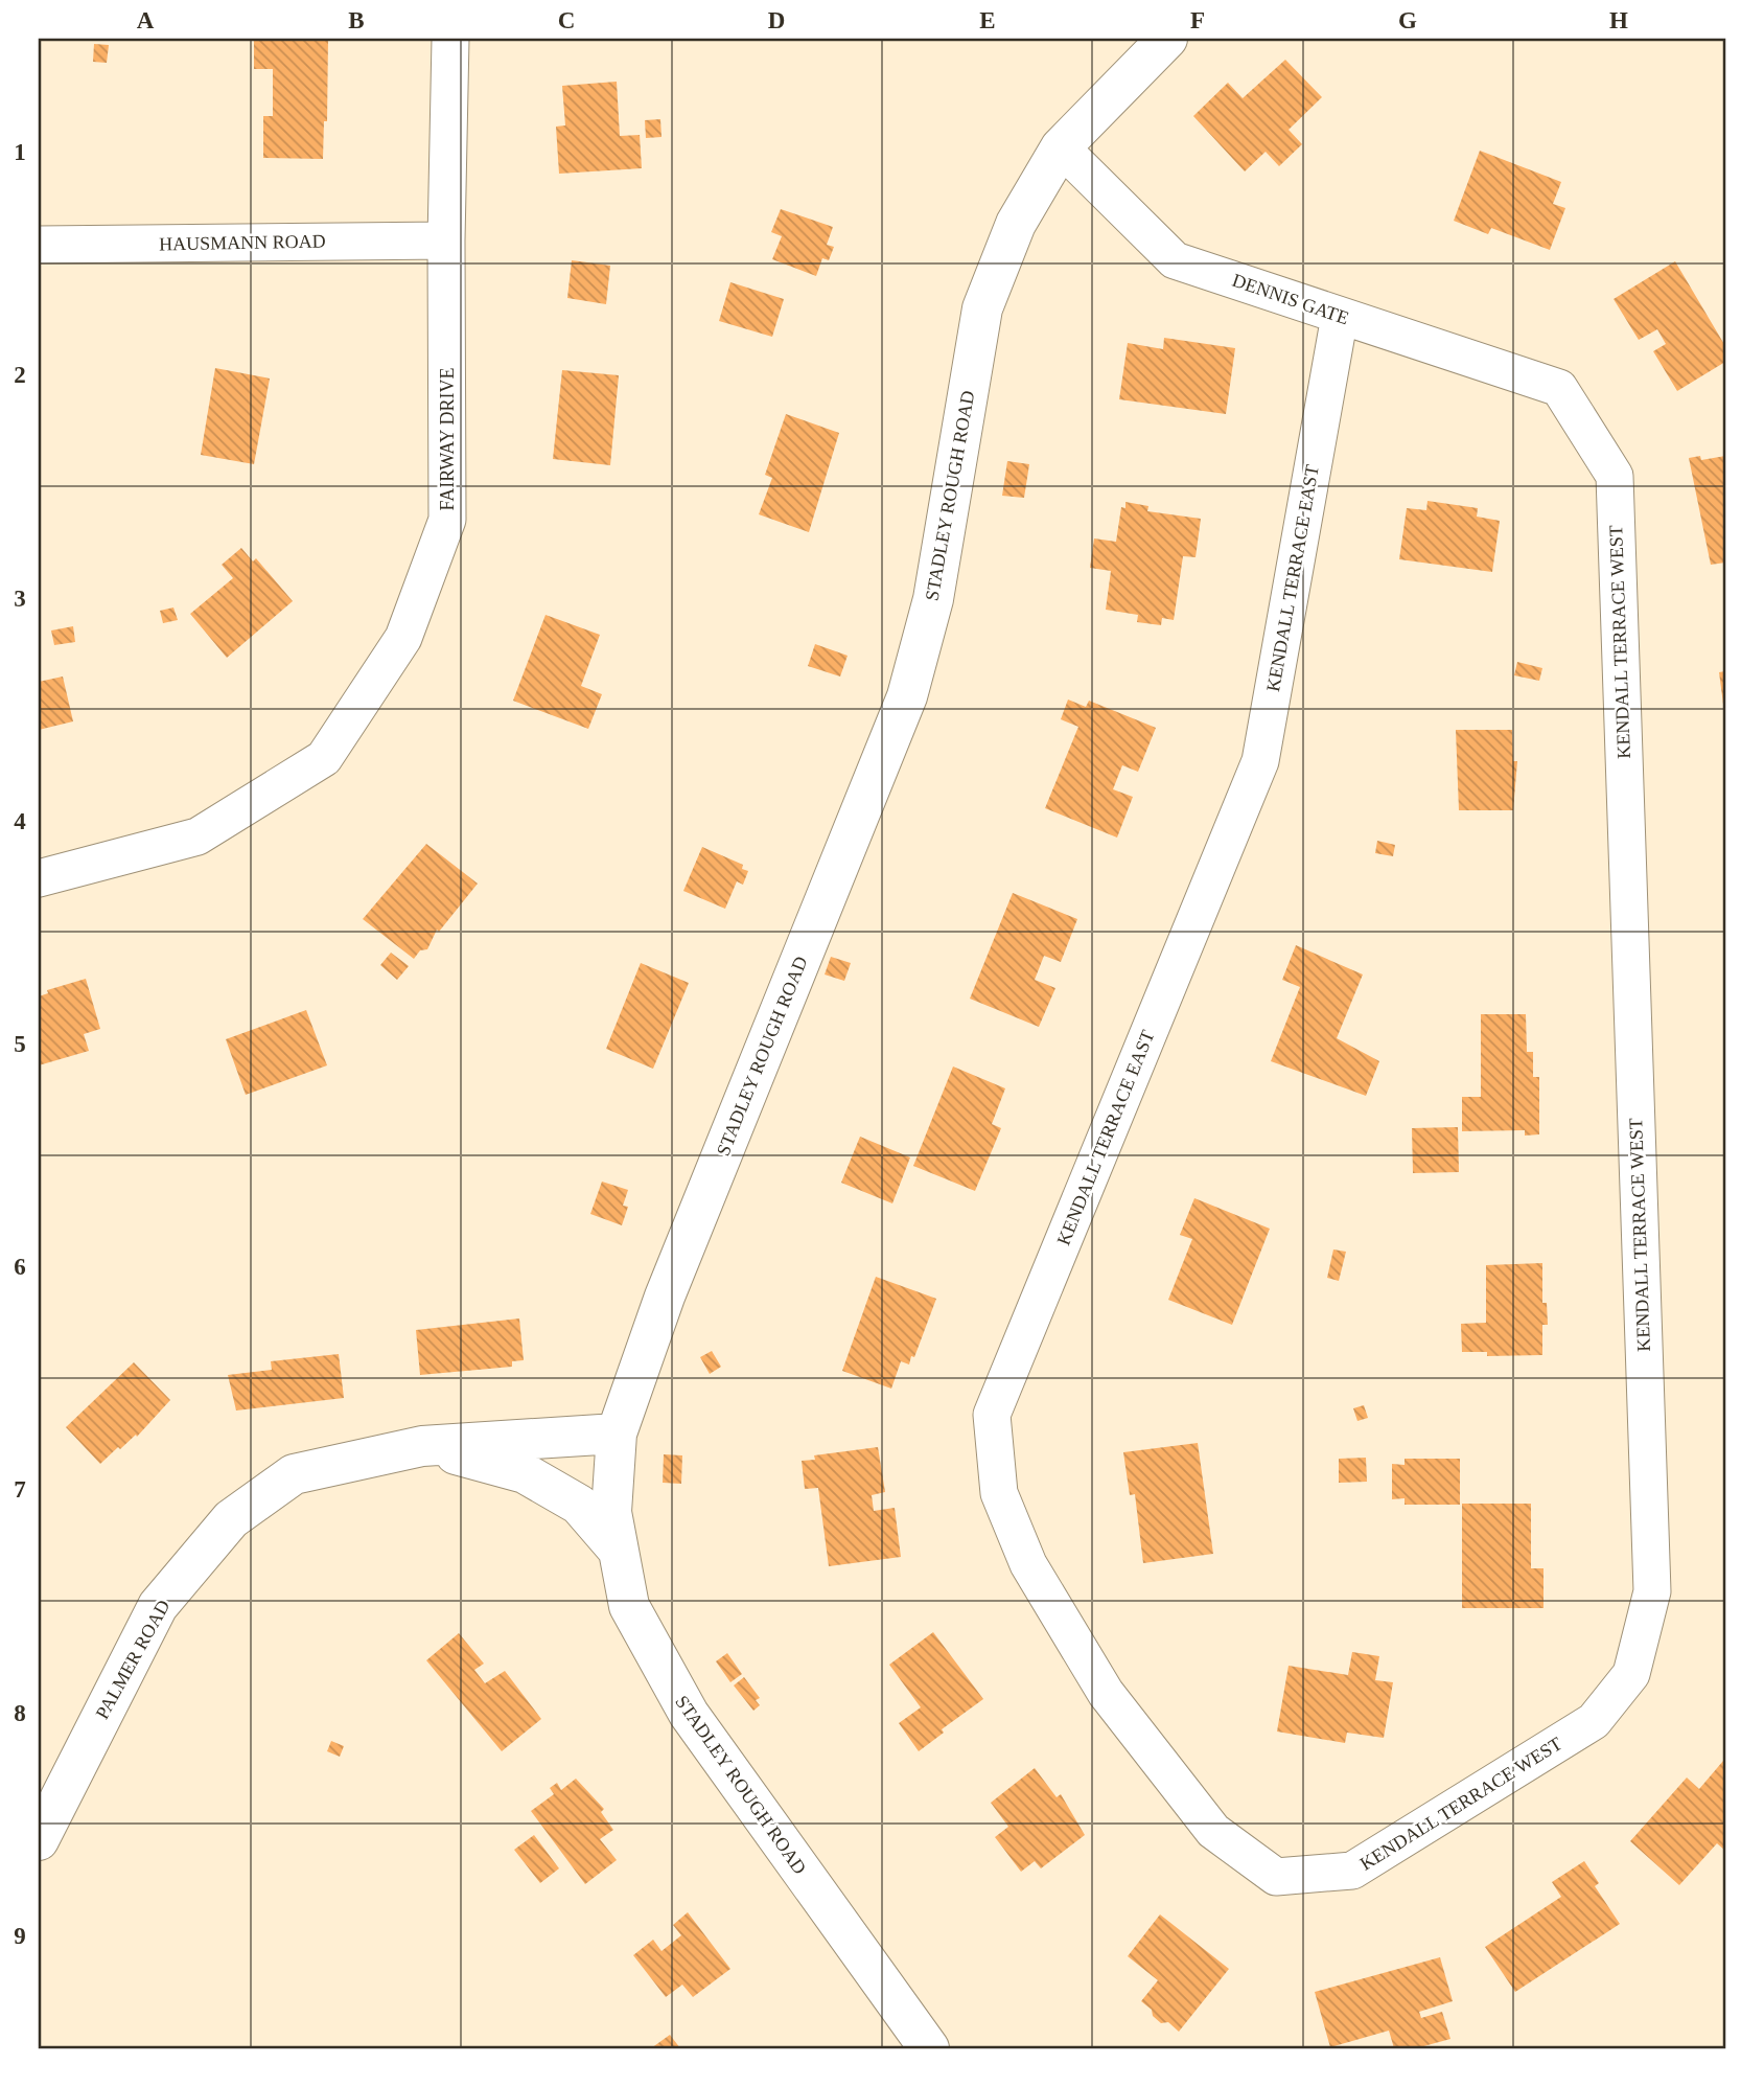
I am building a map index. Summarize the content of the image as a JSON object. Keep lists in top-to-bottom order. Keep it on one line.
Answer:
{"streets":{"main road":["STADLEY ROUGH ROAD","PALMER ROAD"],"street":["HAUSMANN ROAD","DENNIS GATE","FAIRWAY DRIVE","KENDALL TERRACE EAST","KENDALL TERRACE WEST"]},"crossings":[["HAUSMANN ROAD","FAIRWAY DRIVE"],["DENNIS GATE","STADLEY ROUGH ROAD"],["DENNIS GATE","KENDALL TERRACE EAST"],["DENNIS GATE","KENDALL TERRACE WEST"],["STADLEY ROUGH ROAD","PALMER ROAD"],["KENDALL TERRACE EAST","KENDALL TERRACE WEST"]],"grid":{"columns":["A","B","C","D","E","F","G","H"],"rows":["1","2","3","4","5","6","7","8","9"]}}
